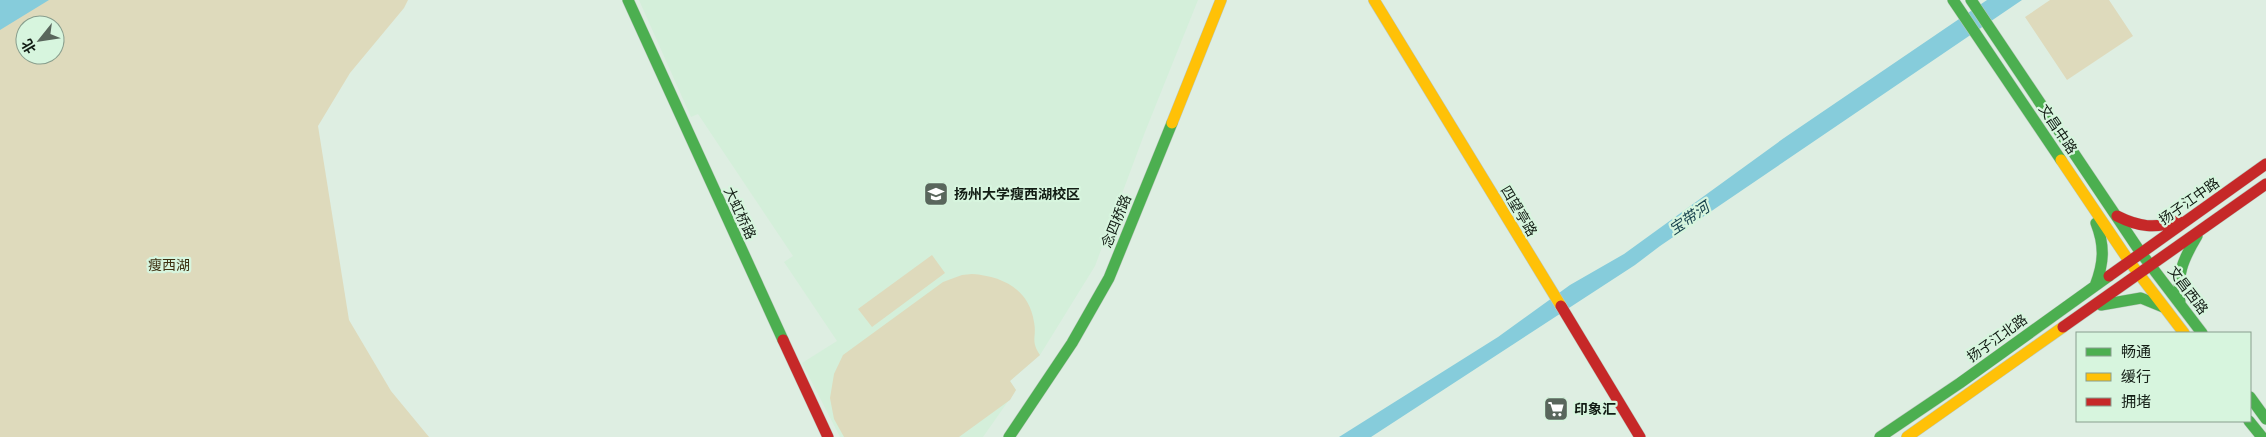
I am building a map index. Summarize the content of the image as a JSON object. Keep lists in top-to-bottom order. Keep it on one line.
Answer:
{"streets":{"main road":["文昌中路","扬子江中路","四望亭路","大虹桥路","念四桥路","文昌西路","扬子江北路"]},"crossings":[["文昌中路","扬子江中路"],["文昌中路","文昌西路"],["文昌中路","扬子江北路"],["扬子江中路","文昌西路"],["扬子江中路","扬子江北路"]],"water":["宝带河"],"parks":["瘦西湖"],"places":{"school or university":["扬州大学瘦西湖校区"],"supermarket":["印象汇"]},"legend":["畅通","缓行","拥堵"],"north":"bottom left"}
